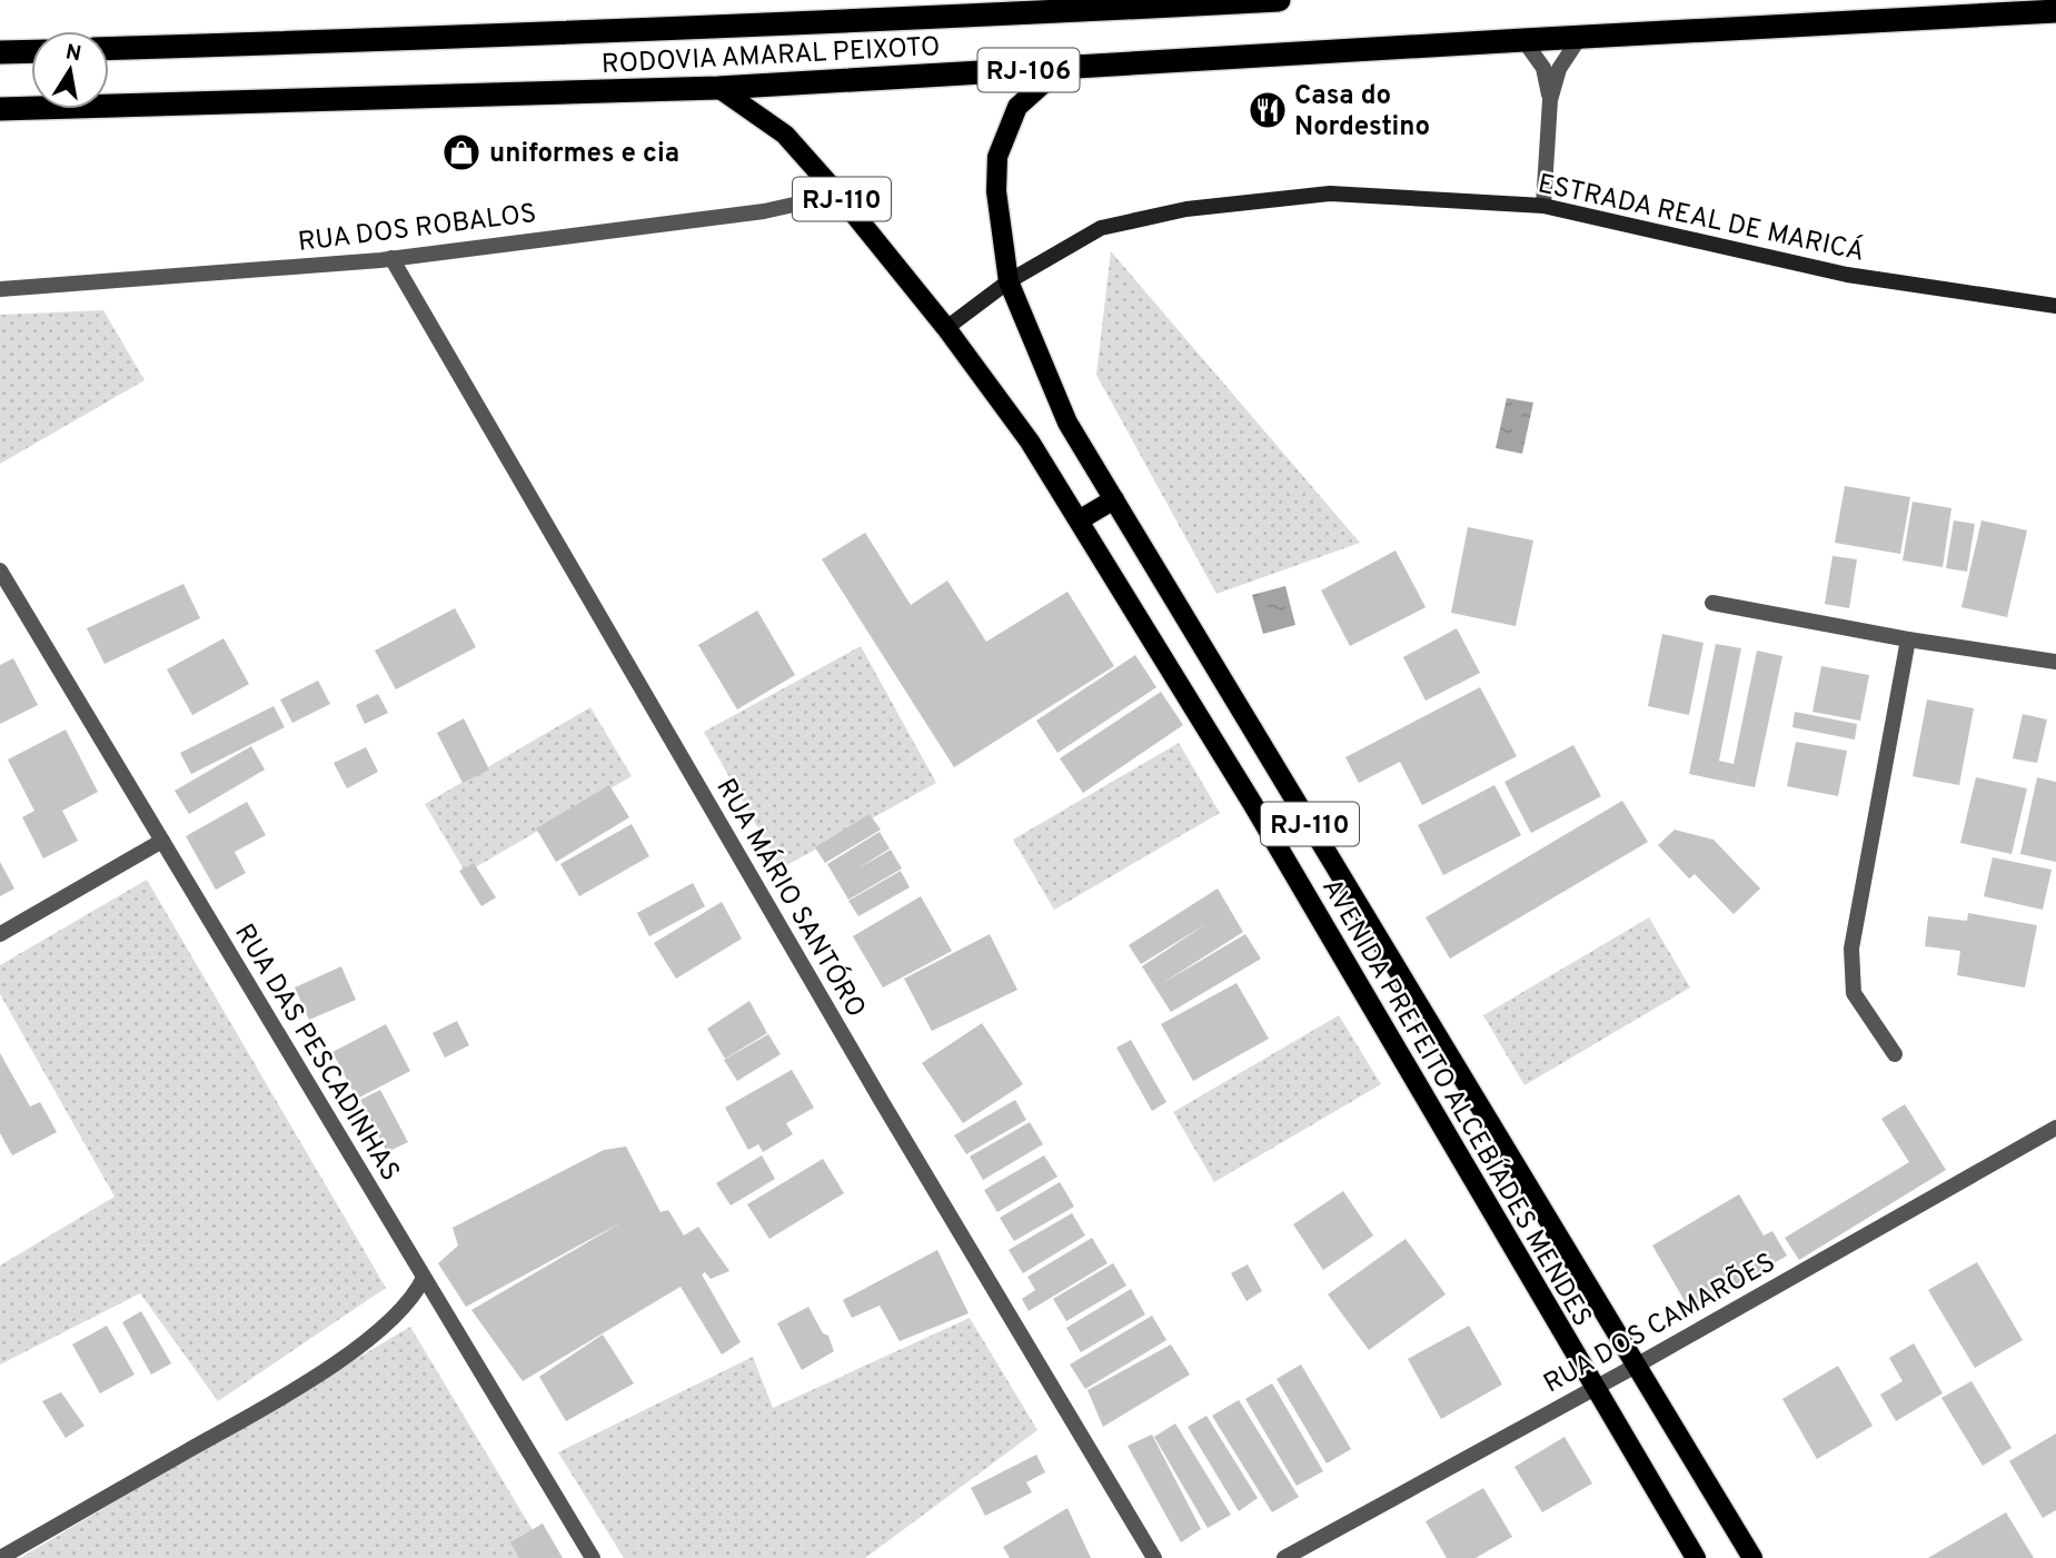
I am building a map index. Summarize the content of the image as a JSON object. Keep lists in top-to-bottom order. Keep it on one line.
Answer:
{"streets":{"highway":["RODOVIA AMARAL PEIXOTO","RJ-106"],"main road":["RJ-110","ESTRADA REAL DE MARICÁ","AVENIDA PREFEITO ALCEBÍADES MENDES"],"street":["RUA DOS ROBALOS","RUA MÁRIO SANTÓRO","RUA DAS PESCADINHAS","RUA DOS CAMARÕES"]},"crossings":[["RODOVIA AMARAL PEIXOTO","AVENIDA PREFEITO ALCEBÍADES MENDES"],["ESTRADA REAL DE MARICÁ","AVENIDA PREFEITO ALCEBÍADES MENDES"],["RUA DOS ROBALOS","RUA MÁRIO SANTÓRO"],["RUA DOS ROBALOS","AVENIDA PREFEITO ALCEBÍADES MENDES"],["AVENIDA PREFEITO ALCEBÍADES MENDES","RUA DOS CAMARÕES"]],"places":{"restaurant":["Casa do Nordestino"],"shop":["uniformes e cia"]},"north":"top"}
